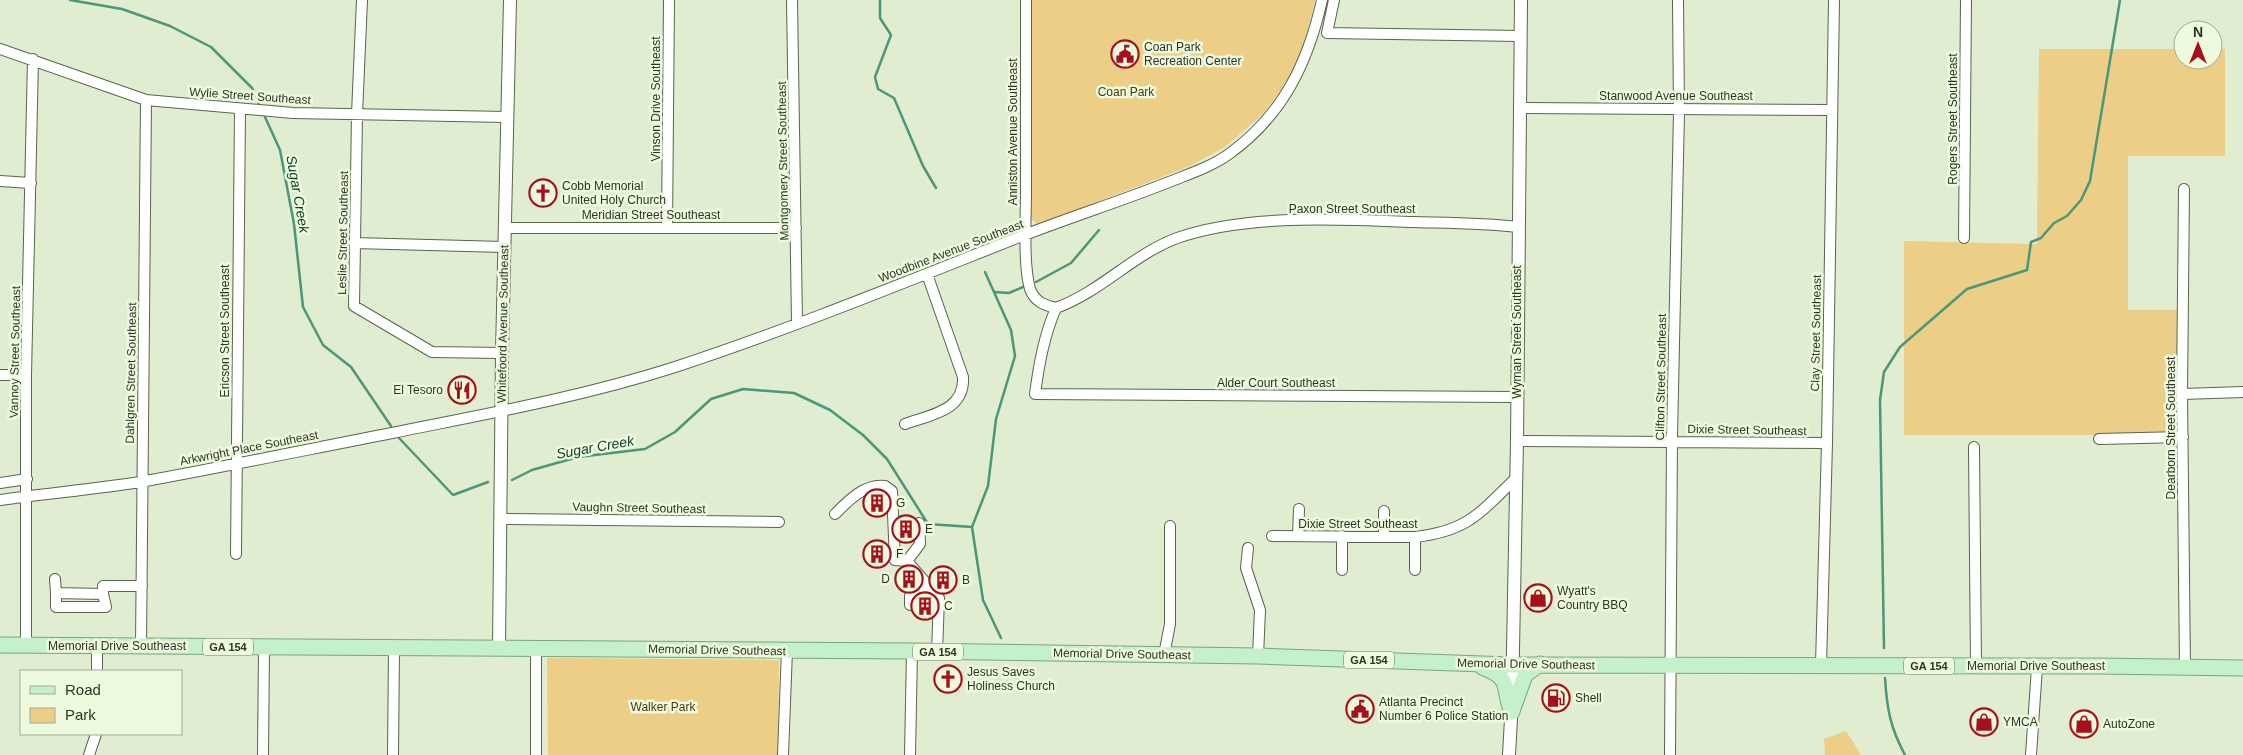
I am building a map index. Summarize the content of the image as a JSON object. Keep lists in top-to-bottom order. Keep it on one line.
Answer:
{"streets":{"main road":["Memorial Drive Southeast","GA 154"],"street":["Wylie Street Southeast","Stanwood Avenue Southeast","Vinson Drive Southeast","Rogers Street Southeast","Anniston Avenue Southeast","Montgomery Street Southeast","Paxon Street Southeast","Meridian Street Southeast","Leslie Street Southeast","Woodbine Avenue Southeast","Whitefoord Avenue Southeast","Ericson Street Southeast","Wyman Street Southeast","Clay Street Southeast","Vannoy Street Southeast","Dahlgren Street Southeast","Clifton Street Southeast","Alder Court Southeast","Dearborn Street Southeast","Dixie Street Southeast","Arkwright Place Southeast","Vaughn Street Southeast"]},"crossings":[["Wylie Street Southeast","Leslie Street Southeast"],["Wylie Street Southeast","Whitefoord Avenue Southeast"],["Wylie Street Southeast","Ericson Street Southeast"],["Wylie Street Southeast","Vannoy Street Southeast"],["Wylie Street Southeast","Dahlgren Street Southeast"],["Stanwood Avenue Southeast","Wyman Street Southeast"],["Stanwood Avenue Southeast","Clay Street Southeast"],["Stanwood Avenue Southeast","Clifton Street Southeast"],["Vinson Drive Southeast","Meridian Street Southeast"],["Anniston Avenue Southeast","Paxon Street Southeast"],["Anniston Avenue Southeast","Woodbine Avenue Southeast"],["Anniston Avenue Southeast","Alder Court Southeast"],["Montgomery Street Southeast","Meridian Street Southeast"],["Montgomery Street Southeast","Woodbine Avenue Southeast"],["Paxon Street Southeast","Wyman Street Southeast"],["Paxon Street Southeast","Alder Court Southeast"],["Meridian Street Southeast","Whitefoord Avenue Southeast"],["Leslie Street Southeast","Whitefoord Avenue Southeast"],["Woodbine Avenue Southeast","Whitefoord Avenue Southeast"],["Woodbine Avenue Southeast","Arkwright Place Southeast"],["Whitefoord Avenue Southeast","Arkwright Place Southeast"],["Whitefoord Avenue Southeast","Vaughn Street Southeast"],["Whitefoord Avenue Southeast","Memorial Drive Southeast"],["Ericson Street Southeast","Arkwright Place Southeast"],["Wyman Street Southeast","Alder Court Southeast"],["Wyman Street Southeast","Dixie Street Southeast"],["Wyman Street Southeast","Memorial Drive Southeast"],["Clay Street Southeast","Dixie Street Southeast"],["Clay Street Southeast","Memorial Drive Southeast"],["Vannoy Street Southeast","Arkwright Place Southeast"],["Vannoy Street Southeast","Memorial Drive Southeast"],["Dahlgren Street Southeast","Arkwright Place Southeast"],["Dahlgren Street Southeast","Memorial Drive Southeast"],["Clifton Street Southeast","Dixie Street Southeast"],["Clifton Street Southeast","Memorial Drive Southeast"],["Dearborn Street Southeast","Memorial Drive Southeast"]],"water":["Sugar Creek"],"parks":["Coan Park","Walker Park"],"places":{"public building":["Coan Park Recreation Center","Atlanta Precinct Number 6 Police Station"],"church":["Cobb Memorial United Holy Church","Jesus Saves Holiness Church"],"restaurant":["El Tesoro"],"building":["G","E","F","D","B","C"],"shop":["Wyatt's Country BBQ","YMCA","AutoZone"],"fuel station":["Shell"]},"legend":["Road","Park"],"north":"top"}
